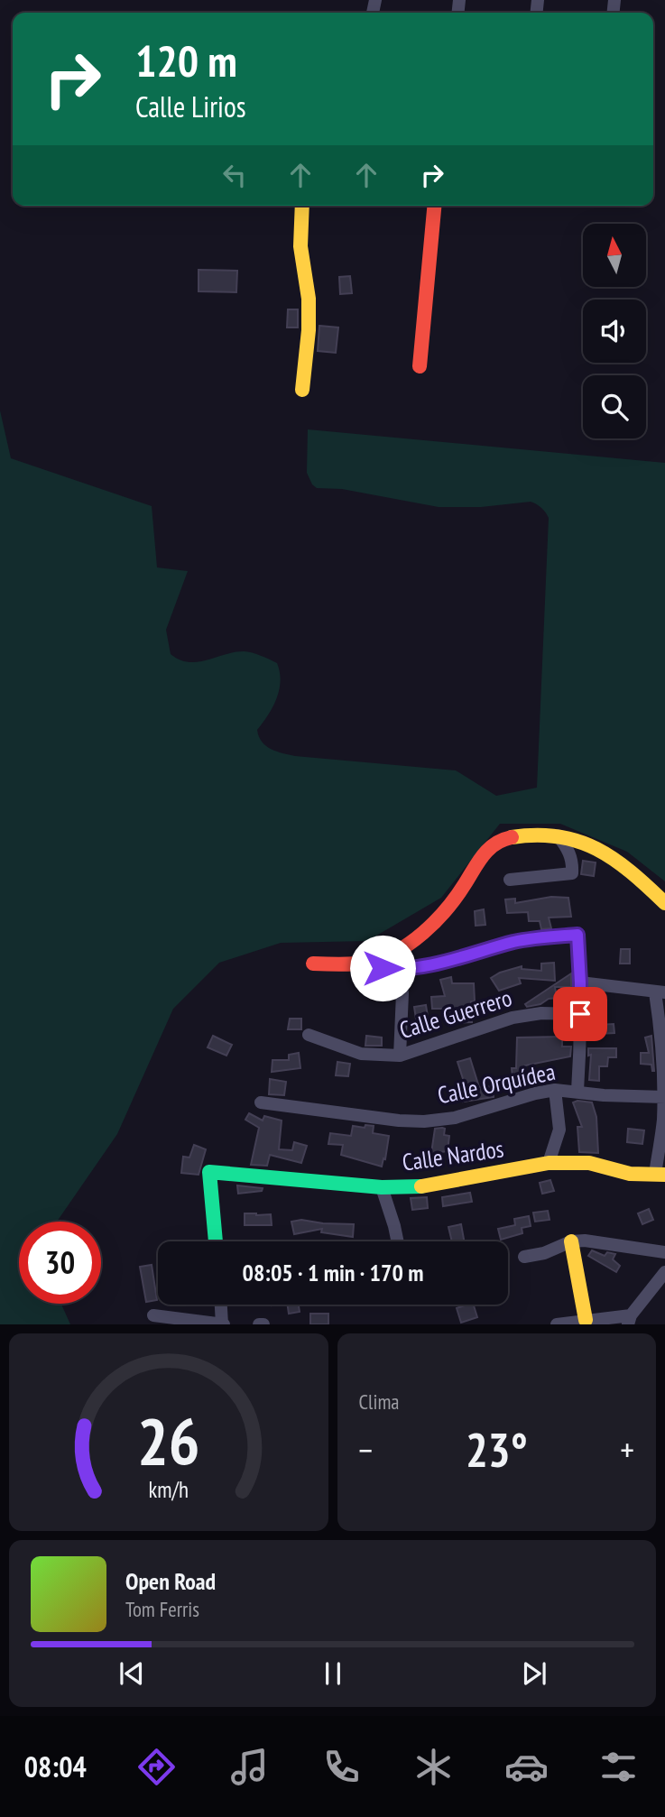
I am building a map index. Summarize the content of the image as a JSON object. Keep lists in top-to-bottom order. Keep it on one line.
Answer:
{"streets":{"street":["Calle Guerrero","Calle Orquídea","Calle Nardos"]},"north":"top","page":{"turn":["120 m","Calle Lirios"],"limit":"30","trip":"08:05 · 1 min · 170 m","tile":"Clima","heat":["−","23°","+"],"song":["Open Road","Tom Ferris"],"tabs":"08:04","gauge":["26","km/h"]}}
